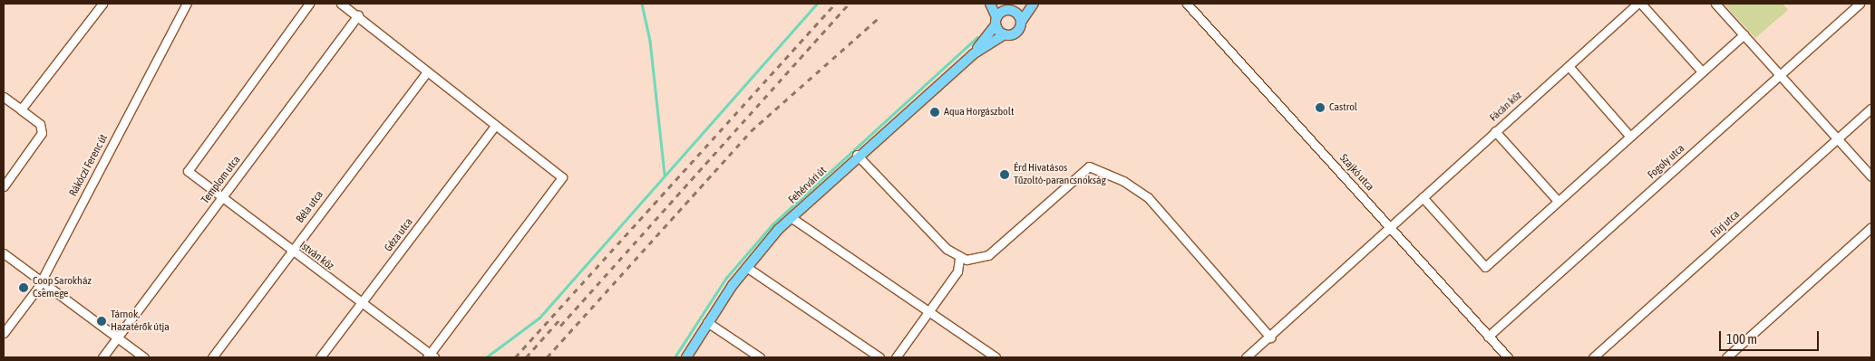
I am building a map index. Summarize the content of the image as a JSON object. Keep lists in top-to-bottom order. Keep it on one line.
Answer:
{"streets":{"main road":["Fehérvári út"],"street":["Fácán köz","Fogoly utca","Rákóczi Ferenc út","Szajkó utca","Templom utca","Béla utca","Fürj utca","Géza utca","István köz"]},"crossings":[["Fácán köz","Szajkó utca"],["Fogoly utca","Szajkó utca"],["Templom utca","István köz"],["Béla utca","István köz"],["Géza utca","István köz"]],"places":["Castrol","Aqua Horgászbolt","Érd Hivatásos Tűzoltó-parancsnokság","Coop Sarokház Csemege","Tárnok, Hazatérők útja"],"scale_bar":"100 m"}
